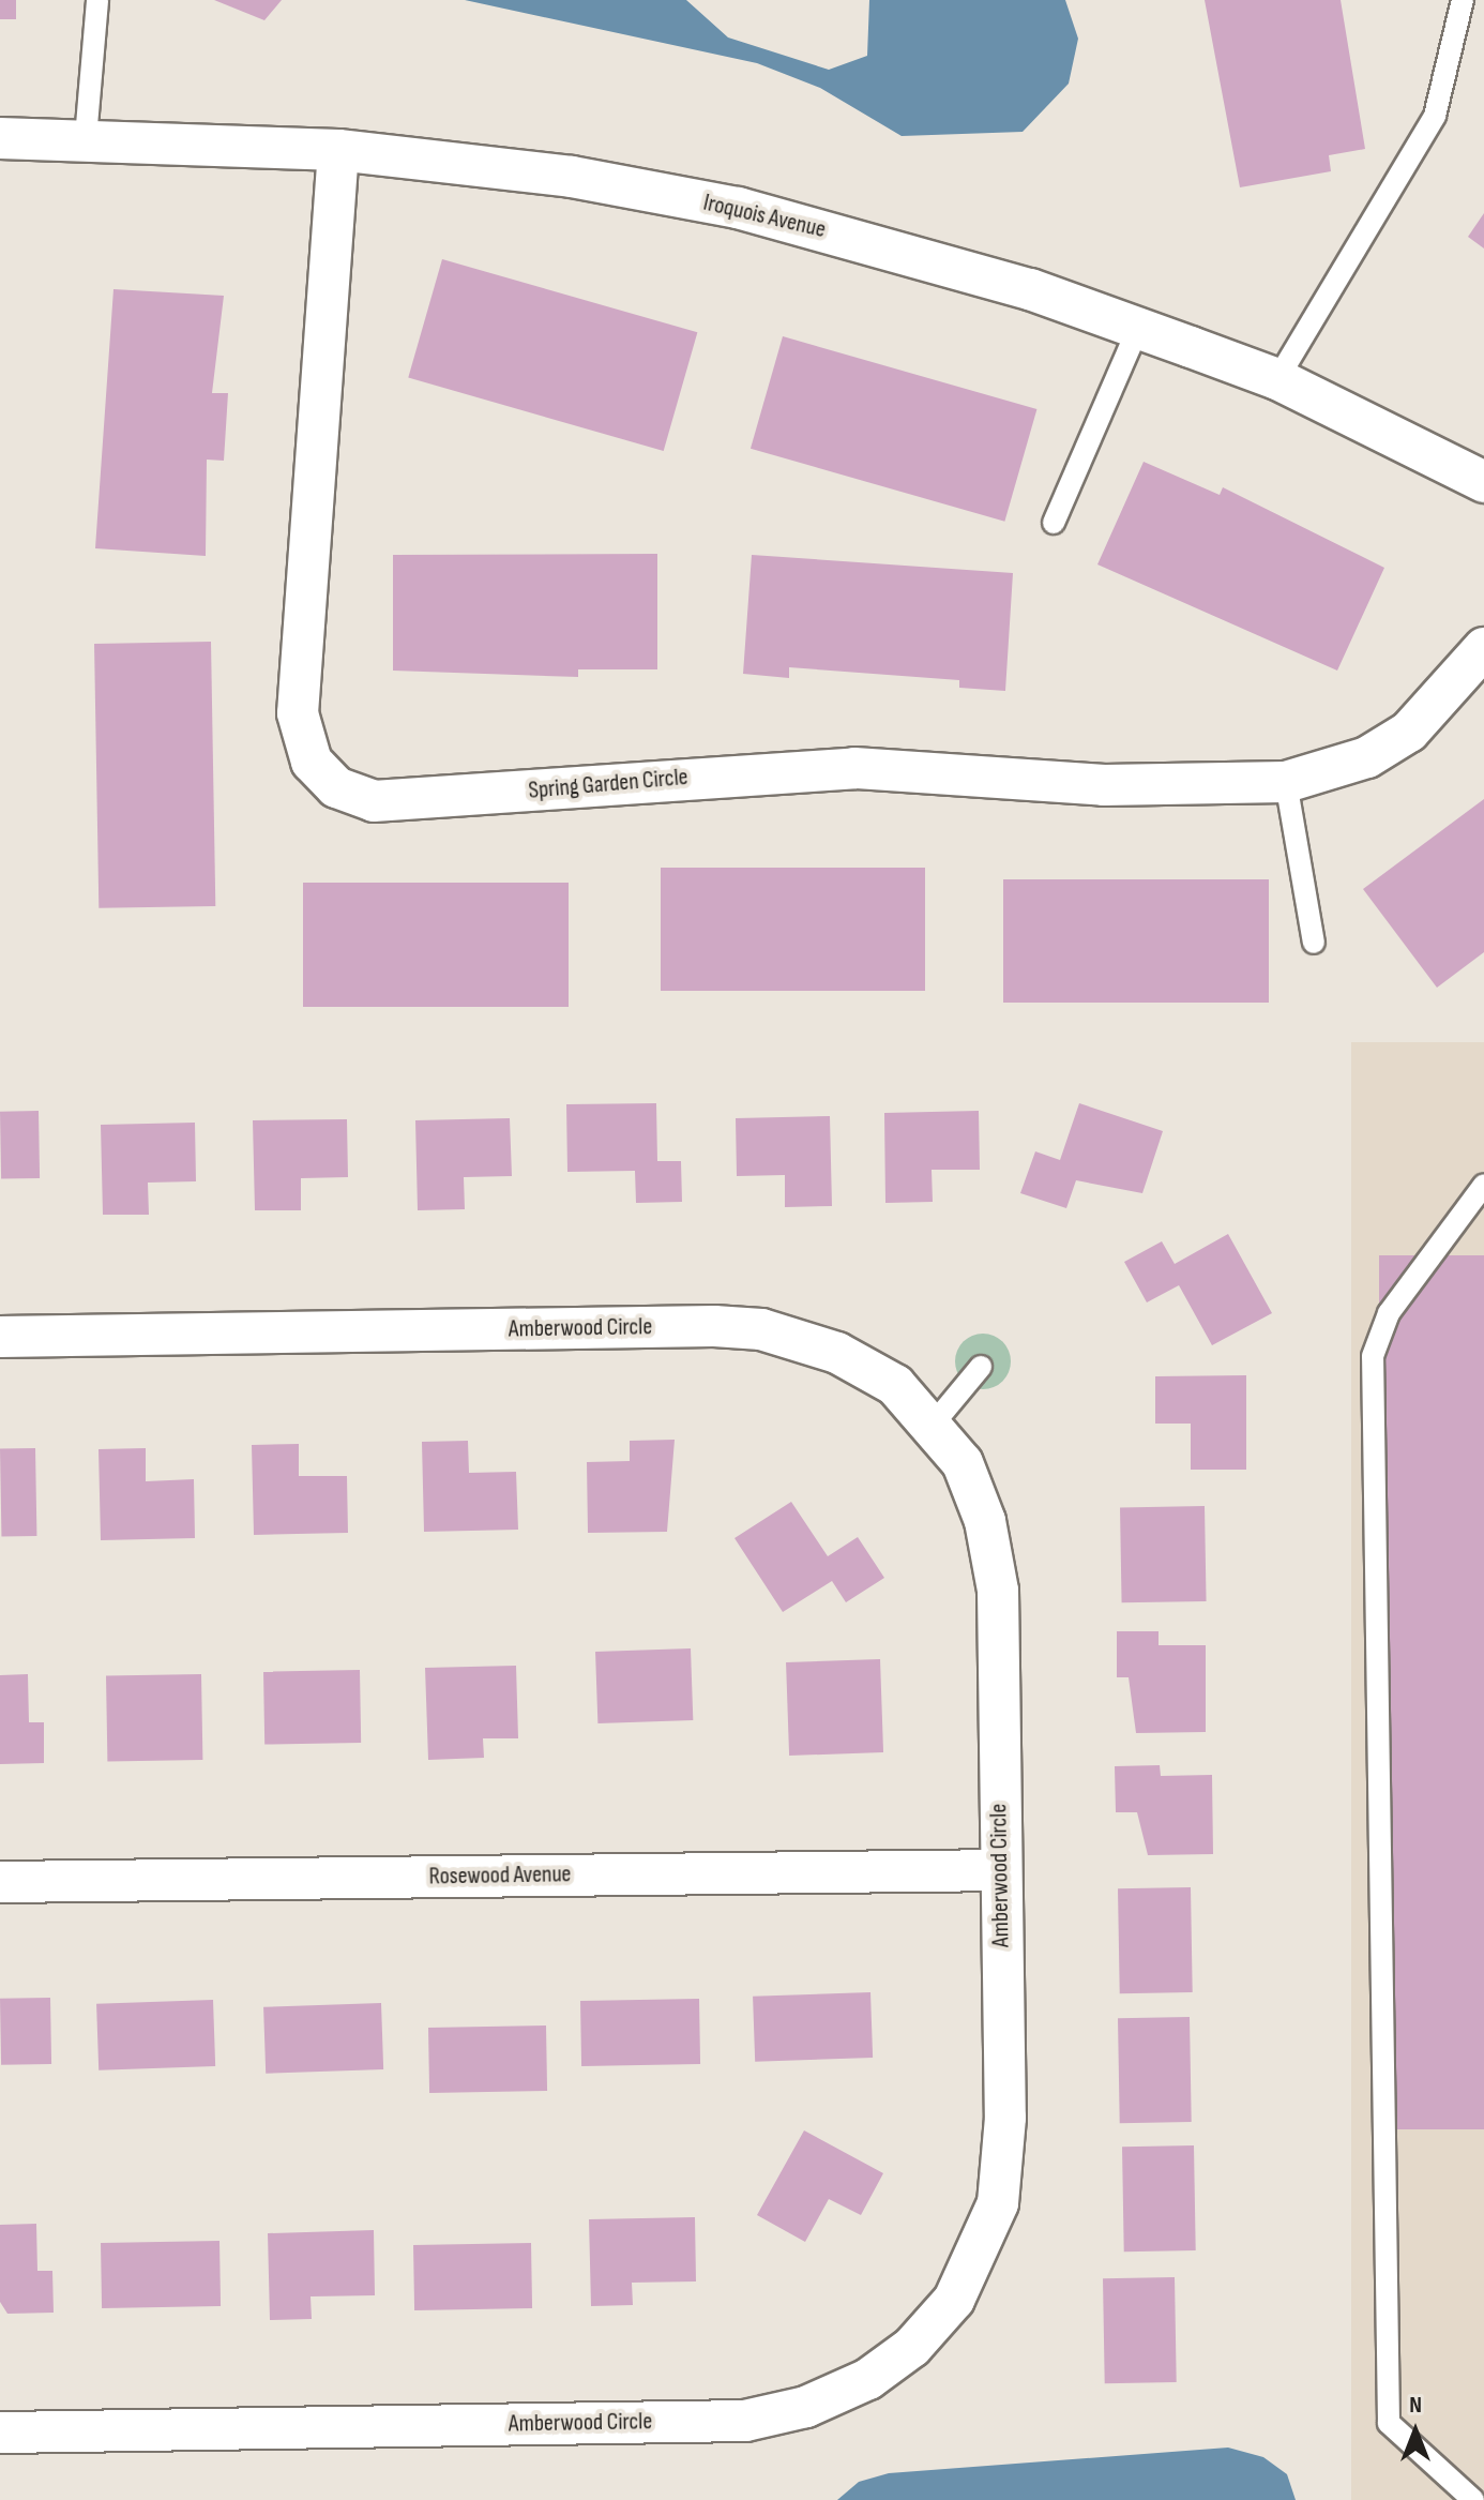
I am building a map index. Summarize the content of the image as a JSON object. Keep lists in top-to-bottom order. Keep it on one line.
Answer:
{"streets":{"street":["Iroquois Avenue","Spring Garden Circle","Amberwood Circle","Rosewood Avenue"]},"crossings":[["Iroquois Avenue","Spring Garden Circle"],["Amberwood Circle","Rosewood Avenue"]],"north":"top"}
